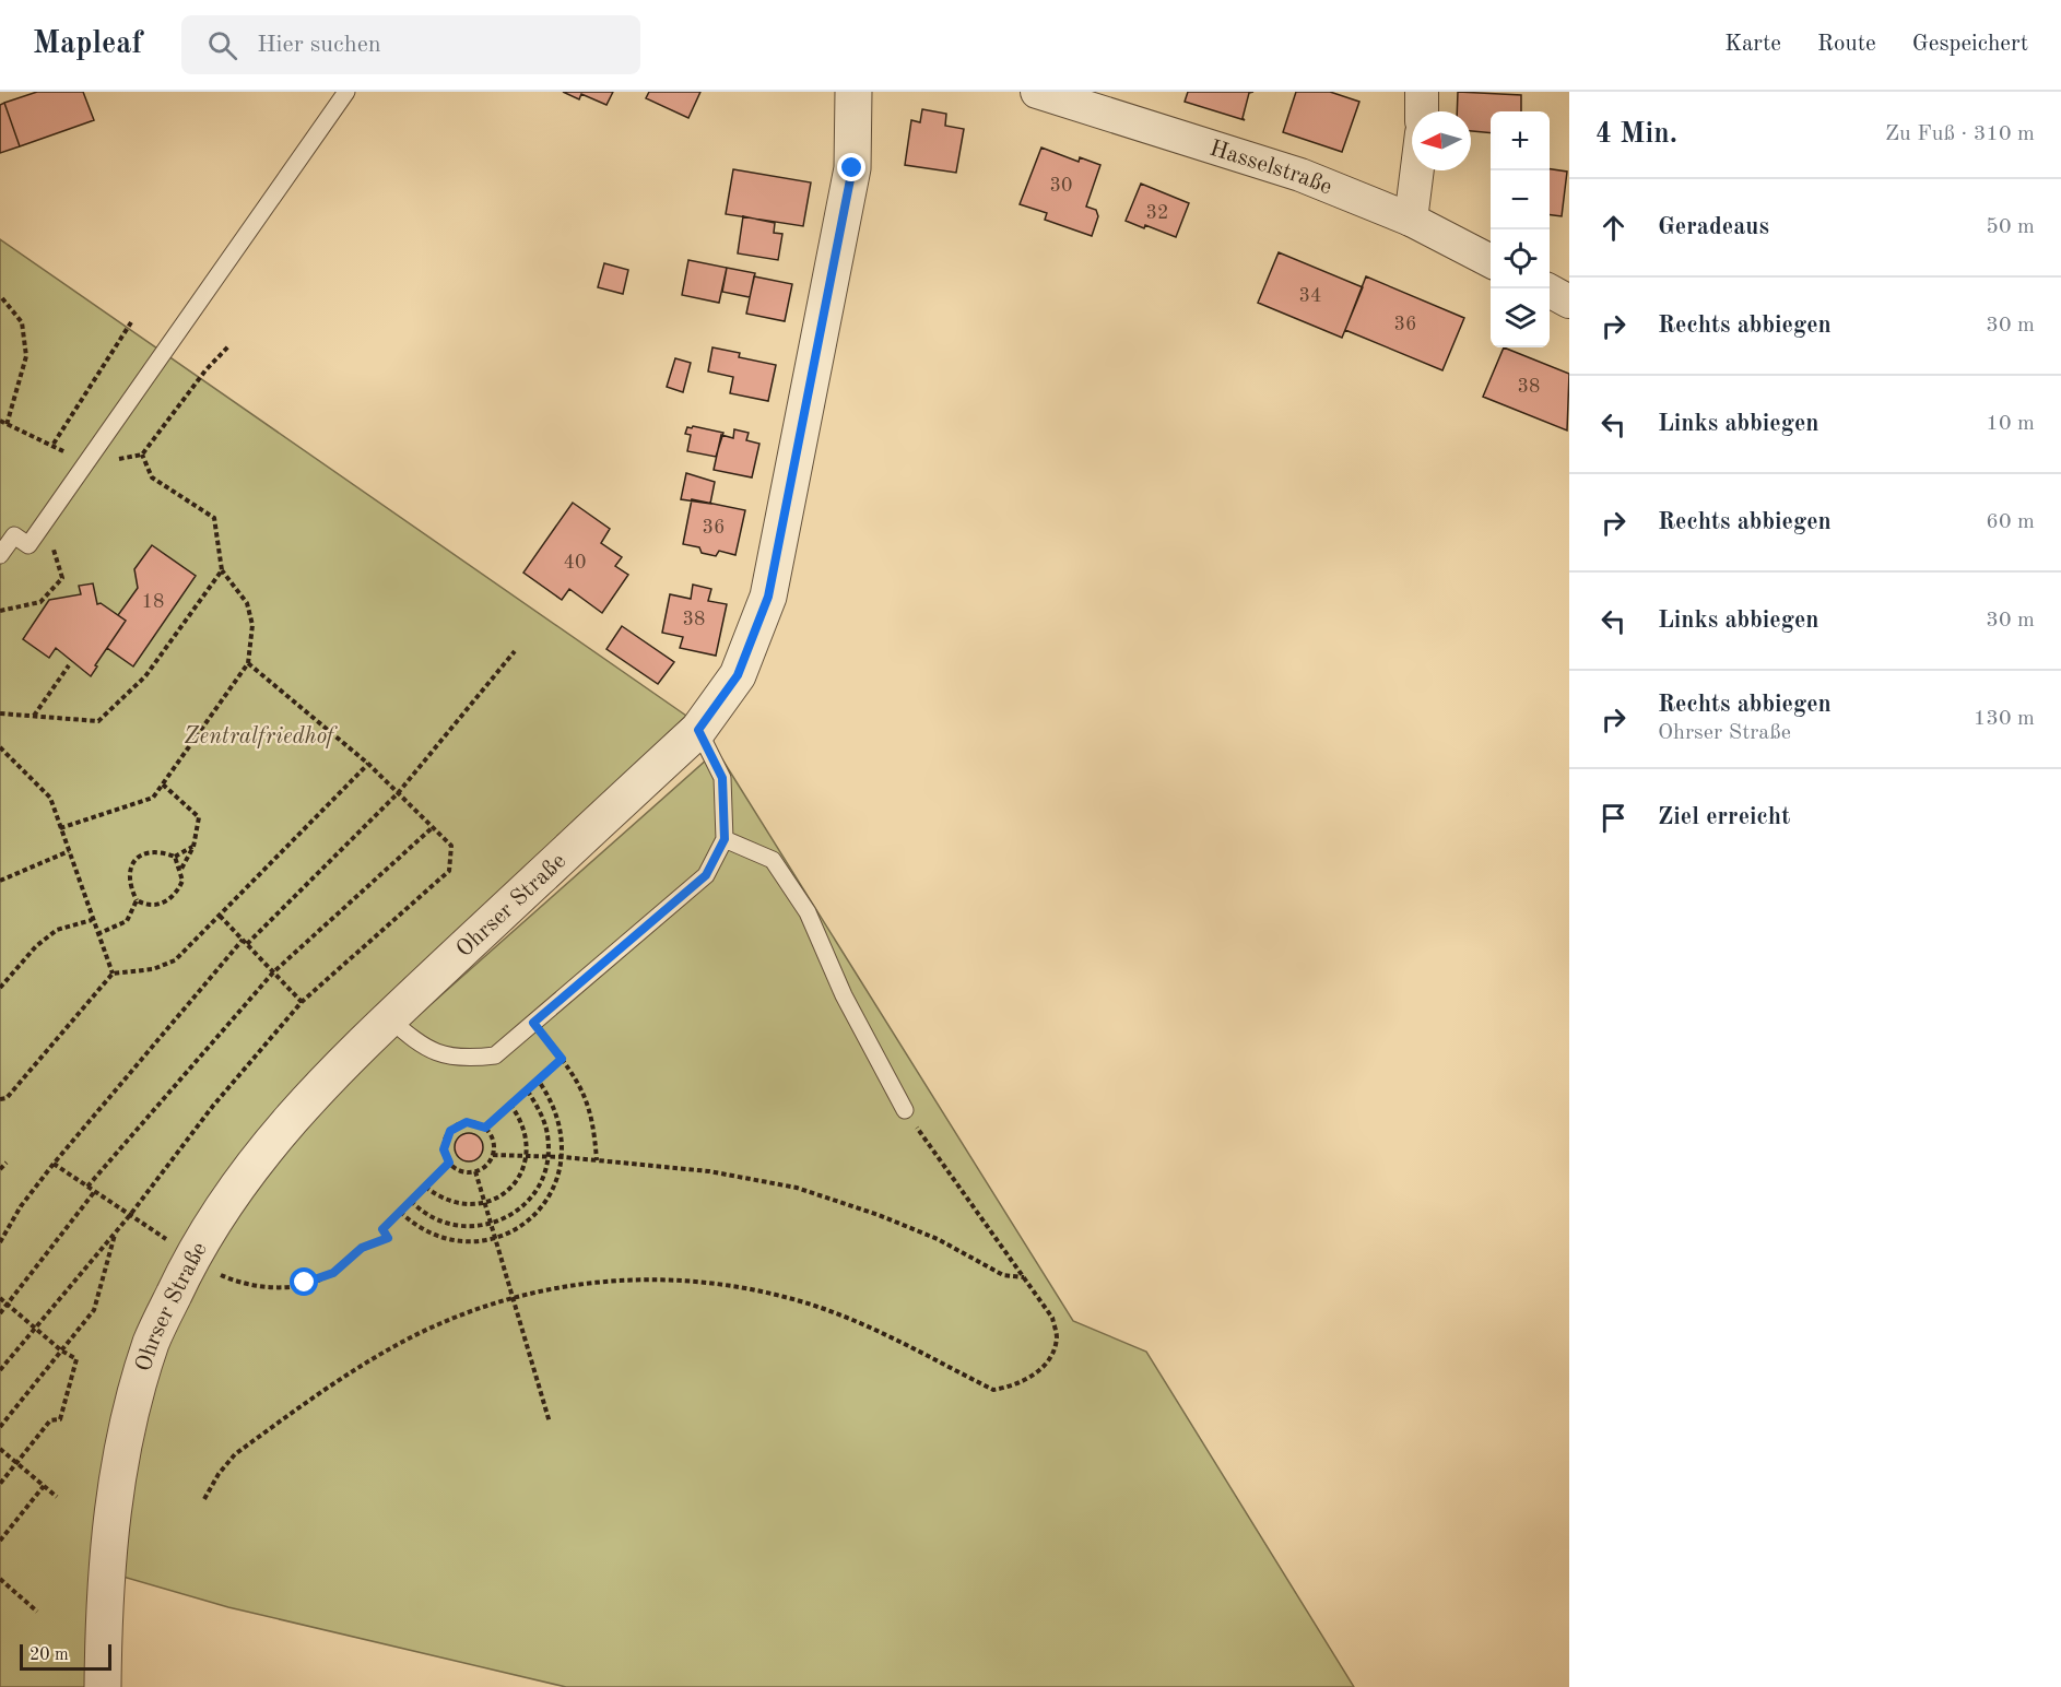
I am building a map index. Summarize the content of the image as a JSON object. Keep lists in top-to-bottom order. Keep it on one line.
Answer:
{"streets":{"street":["Hasselstraße","Ohrser Straße"]},"parks":["Zentralfriedhof"],"house_numbers":["30","32","34","36","38","36","40","18","38"],"scale_bar":"20 m","north":"left","page":{"header":"Mapleaf","search":"Hier suchen","nav":["Karte","Route","Gespeichert"],"heading":["4 Min.","Zu Fuß · 310 m"],"map_buttons":["+","−"],"list":[["Geradeaus","50 m"],["Rechts abbiegen","30 m"],["Links abbiegen","10 m"],["Rechts abbiegen","60 m"],["Links abbiegen","30 m"],["Rechts abbiegen","Ohrser Straße","130 m"],"Ziel erreicht"],"scale":"20 m"}}
